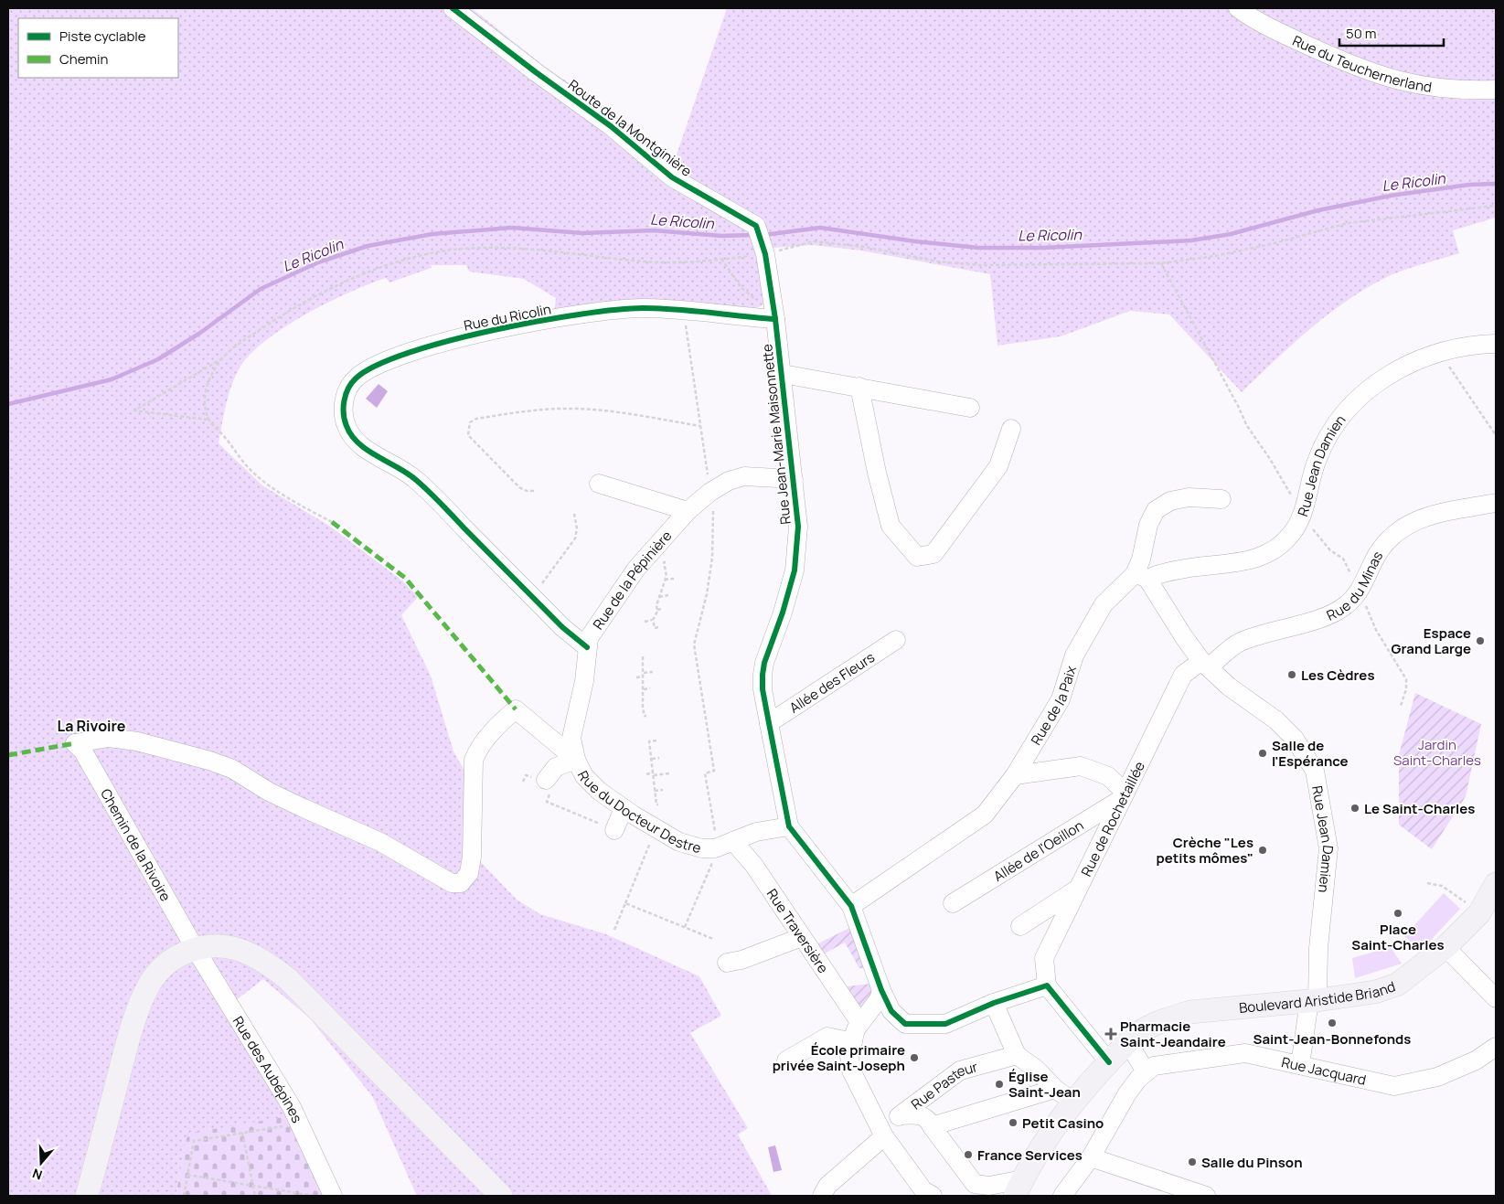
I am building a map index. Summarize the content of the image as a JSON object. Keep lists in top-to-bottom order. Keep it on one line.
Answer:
{"streets":{"main road":["Boulevard Aristide Briand"],"street":["Rue du Teuchernerland","Route de la Montginière","Rue du Ricolin","Rue Jean-Marie Maisonnette","Rue Jean Damien","Rue de la Pépinière","Rue du Minas","Allée des Fleurs","Rue de la Paix","Rue du Docteur Destre","Rue de Rochetaillée","Chemin de la Rivoire","Allée de l'Oeillon","Rue Traversière","Rue des Aubépines","Rue Jacquard","Rue Pasteur"]},"crossings":[["Route de la Montginière","Rue Jean-Marie Maisonnette"],["Rue du Ricolin","Rue Jean-Marie Maisonnette"],["Rue du Ricolin","Rue de la Pépinière"],["Rue Jean-Marie Maisonnette","Rue de la Pépinière"],["Rue Jean-Marie Maisonnette","Allée des Fleurs"],["Rue Jean-Marie Maisonnette","Rue de la Paix"],["Rue Jean-Marie Maisonnette","Rue du Docteur Destre"],["Rue Jean-Marie Maisonnette","Rue de Rochetaillée"],["Rue Jean Damien","Rue du Minas"],["Rue Jean Damien","Rue de la Paix"],["Rue Jean Damien","Rue de Rochetaillée"],["Rue Jean Damien","Boulevard Aristide Briand"],["Rue Jean Damien","Rue Jacquard"],["Rue de la Pépinière","Rue du Docteur Destre"],["Rue du Minas","Rue de Rochetaillée"],["Rue du Docteur Destre","Chemin de la Rivoire"],["Rue du Docteur Destre","Rue Traversière"],["Rue de Rochetaillée","Allée de l'Oeillon"],["Chemin de la Rivoire","Rue des Aubépines"]],"districts":["La Rivoire"],"water":["Le Ricolin"],"parks":["Jardin Saint-Charles"],"places":{"other":["Espace Grand Large","Les Cèdres","Salle de l'Espérance","Le Saint-Charles","Crèche \"Les petits mômes\"","Place Saint-Charles","Saint-Jean-Bonnefonds","École primaire privée Saint-Joseph","Église Saint-Jean","Petit Casino","France Services","Salle du Pinson"],"health":["Pharmacie Saint-Jeandaire"]},"legend":["Piste cyclable","Chemin"],"scale_bar":"50 m","north":"bottom"}
